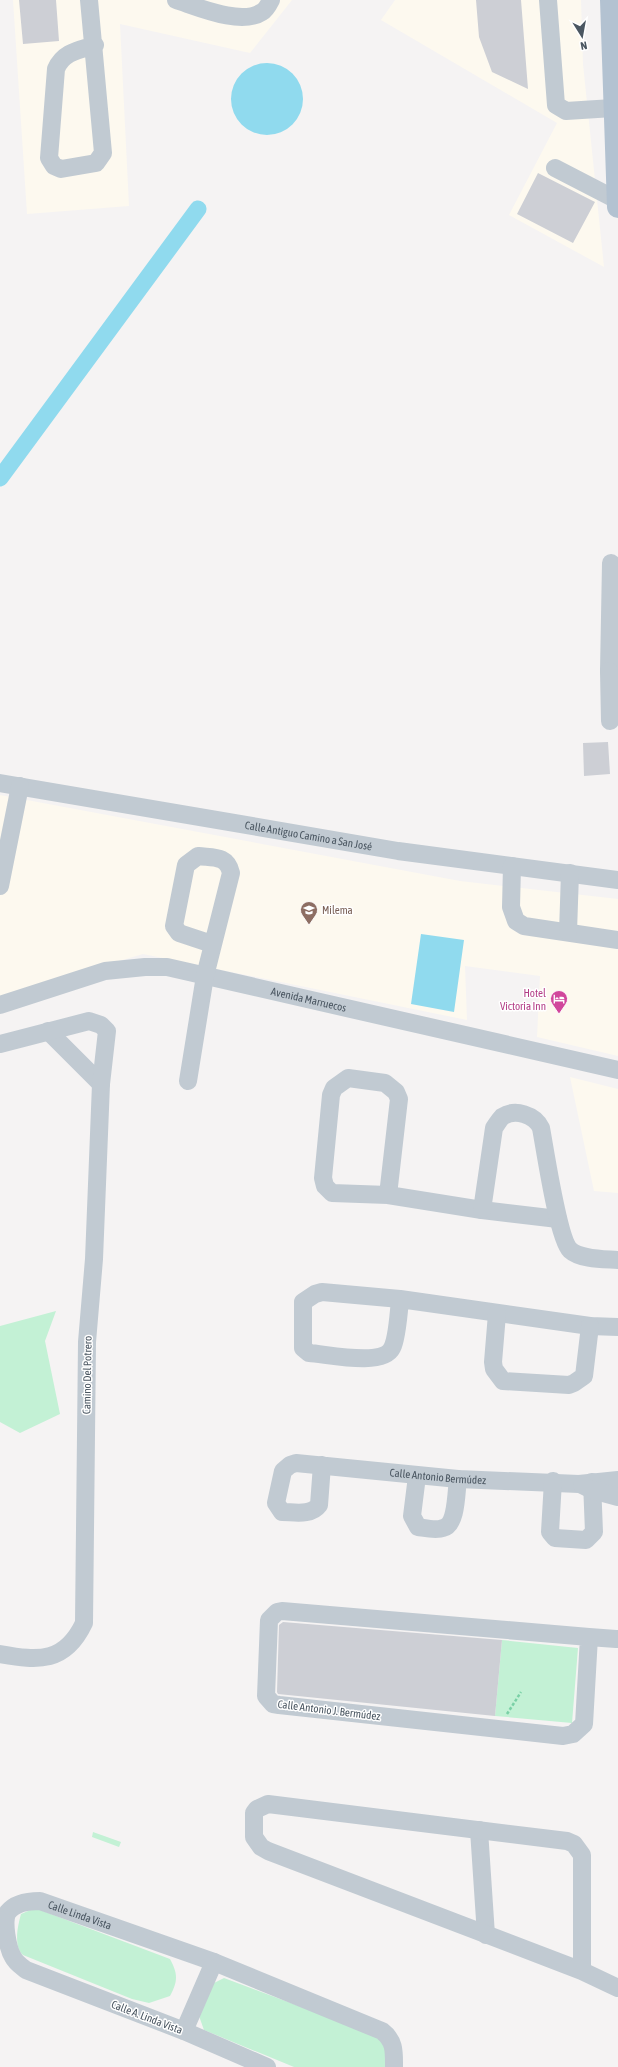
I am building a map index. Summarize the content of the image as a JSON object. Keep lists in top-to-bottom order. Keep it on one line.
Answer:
{"streets":{"street":["Calle Antiguo Camino a San José","Avenida Marruecos","Camino Del Potrero","Calle Antonio Bermúdez","Calle Antonio J. Bermúdez","Calle Linda Vista","Calle A. Linda Vista"]},"crossings":[["Calle Linda Vista","Calle A. Linda Vista"]],"places":{"school or university":["Milema"],"hotel":["Hotel Victoria Inn"]},"north":"bottom"}
